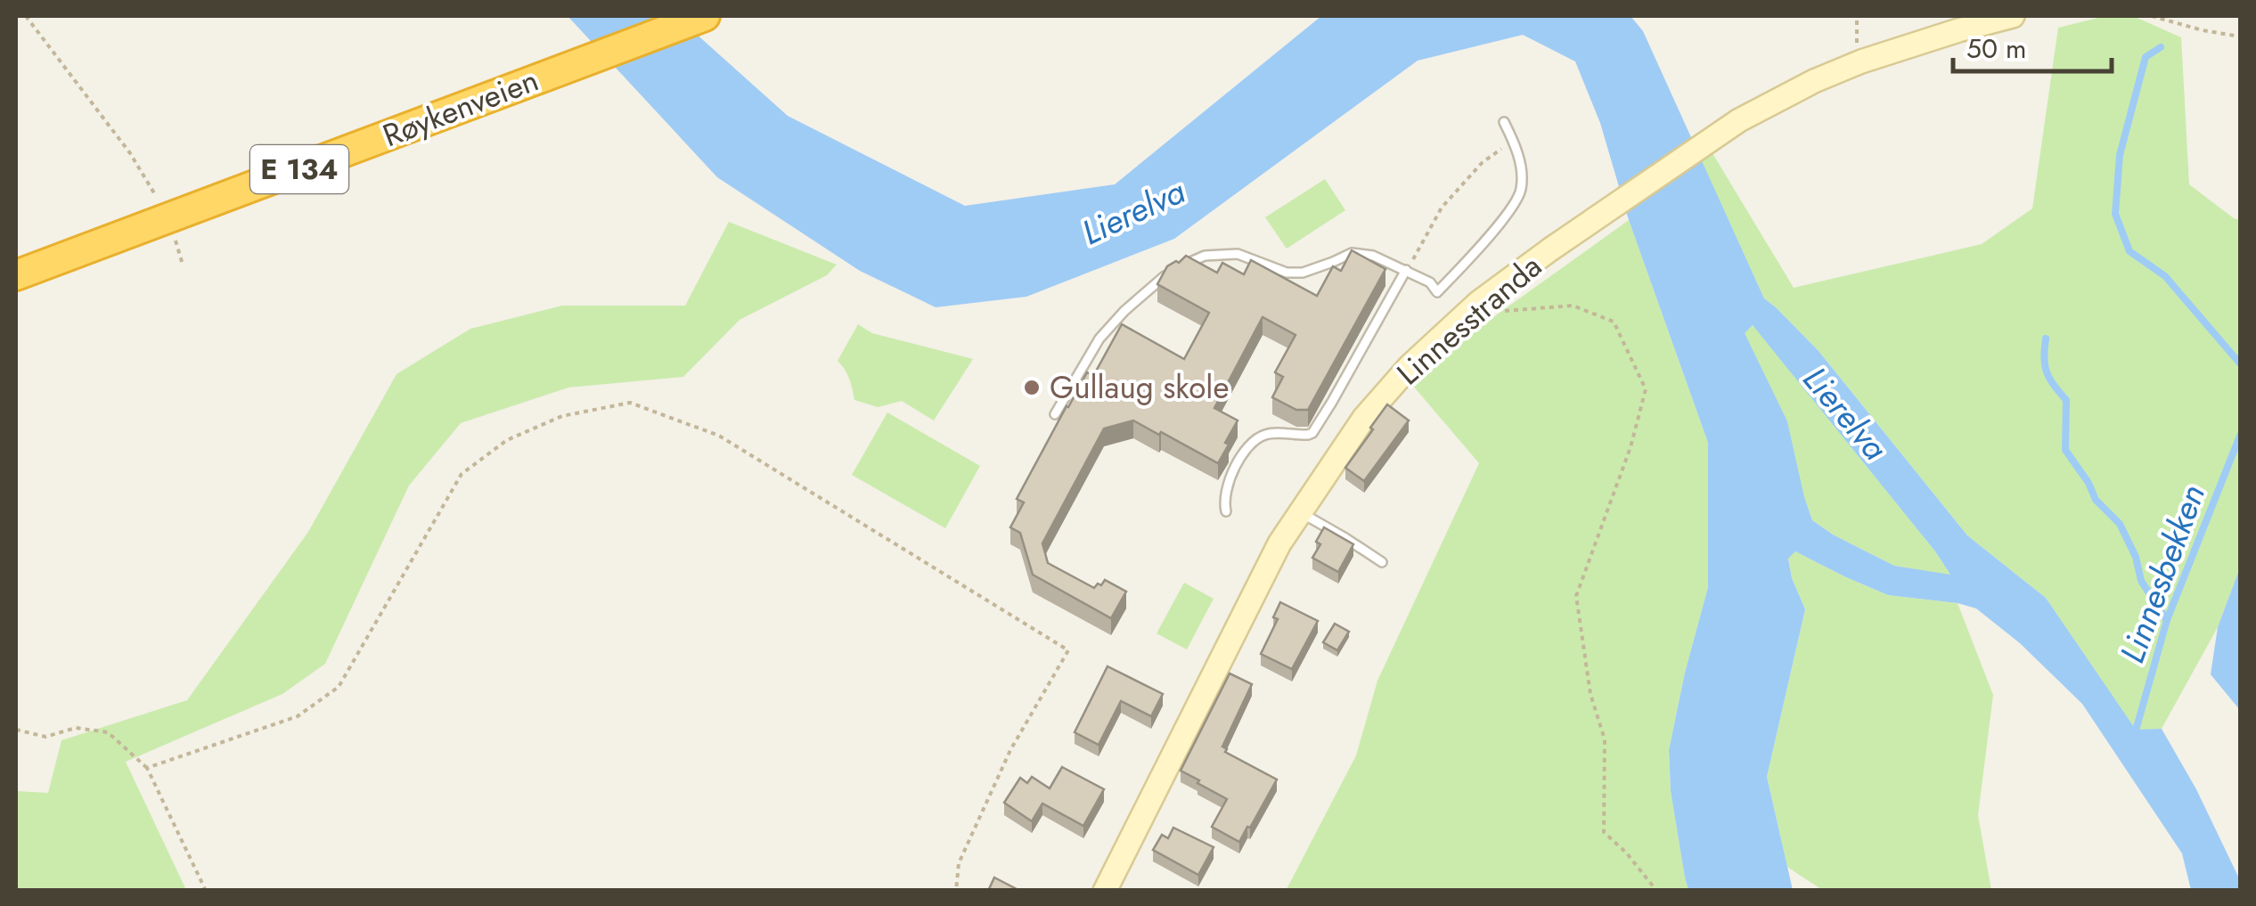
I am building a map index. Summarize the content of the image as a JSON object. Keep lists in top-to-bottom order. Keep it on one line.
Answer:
{"streets":{"highway":["Røykenveien","E 134"],"street":["Linnesstranda"]},"water":["Lierelva","Linnesbekken"],"places":["Gullaug skole"],"scale_bar":"50 m"}
